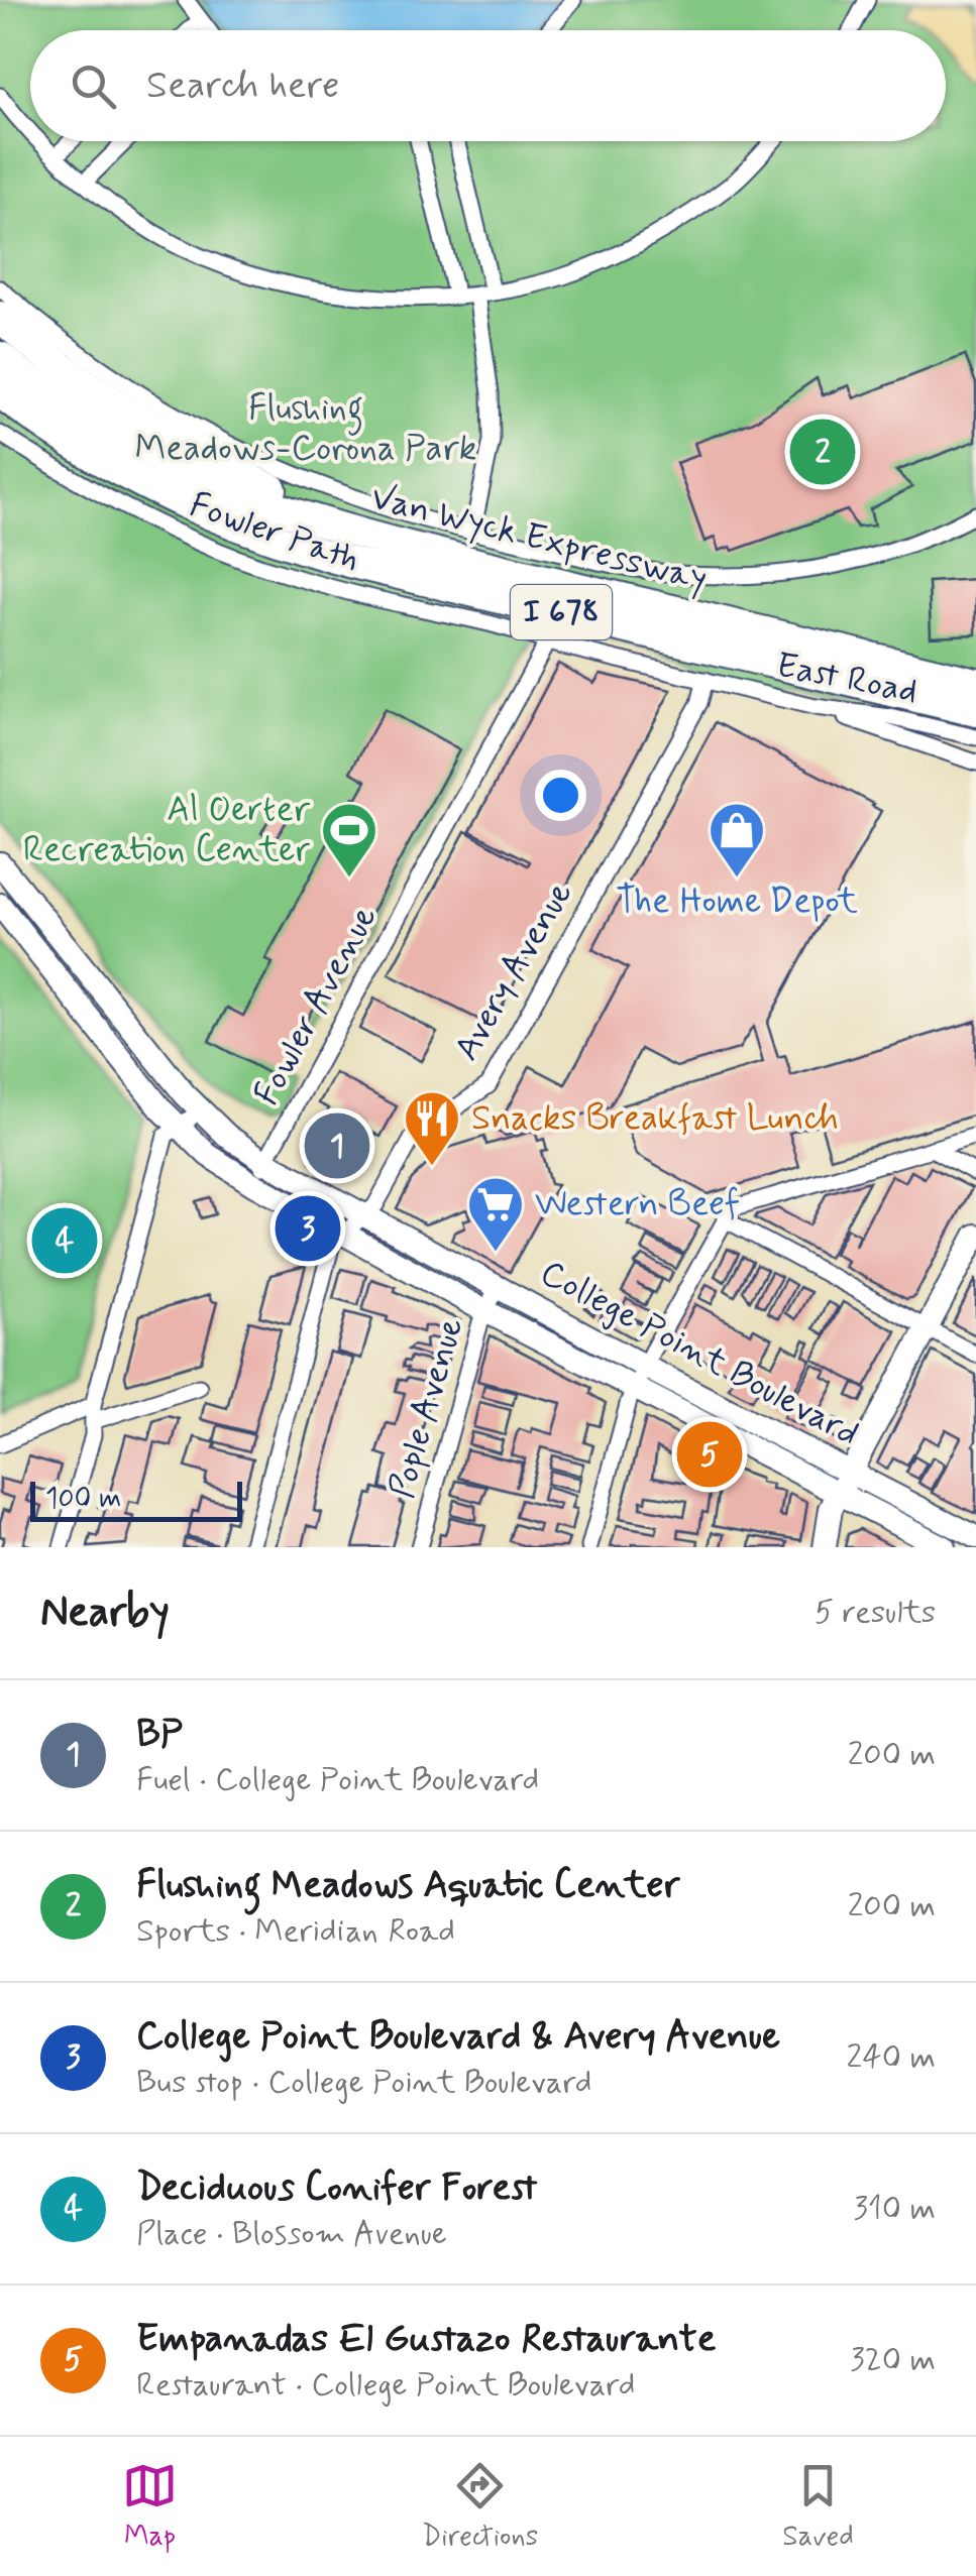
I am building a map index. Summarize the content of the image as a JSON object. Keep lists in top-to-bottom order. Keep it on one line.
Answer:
{"streets":{"highway":["Van Wyck Expressway","I 678"],"main road":["College Point Boulevard"],"street":["Fowler Path","East Road","Avery Avenue","Fowler Avenue","Pople Avenue"]},"crossings":[["Fowler Path","East Road"],["Fowler Path","Avery Avenue"],["Fowler Path","Fowler Avenue"],["East Road","Avery Avenue"],["Avery Avenue","College Point Boulevard"],["Fowler Avenue","College Point Boulevard"],["College Point Boulevard","Pople Avenue"]],"parks":["Flushing Meadows-Corona Park"],"places":{"sports":["Al Oerter Recreation Center"],"shop":["The Home Depot"],"restaurant":["Snacks Breakfast Lunch"],"supermarket":["Western Beef"]},"scale_bar":"100 m","page":{"search":"Search here","pins":["2","1","3","4","5"],"scale":"100 m","heading":["Nearby","5 results"],"list":[{"mark":"1","name":"BP","note":"Fuel · College Point Boulevard","value":"200 m"},{"mark":"2","name":"Flushing Meadows Aquatic Center","note":"Sports · Meridian Road","value":"200 m"},{"mark":"3","name":"College Point Boulevard & Avery Avenue","note":"Bus stop · College Point Boulevard","value":"240 m"},{"mark":"4","name":"Deciduous Conifer Forest","note":"Place · Blossom Avenue","value":"310 m"},{"mark":"5","name":"Empanadas El Gustazo Restaurante","note":"Restaurant · College Point Boulevard","value":"320 m"}],"nav":["Map","Directions","Saved"]}}
